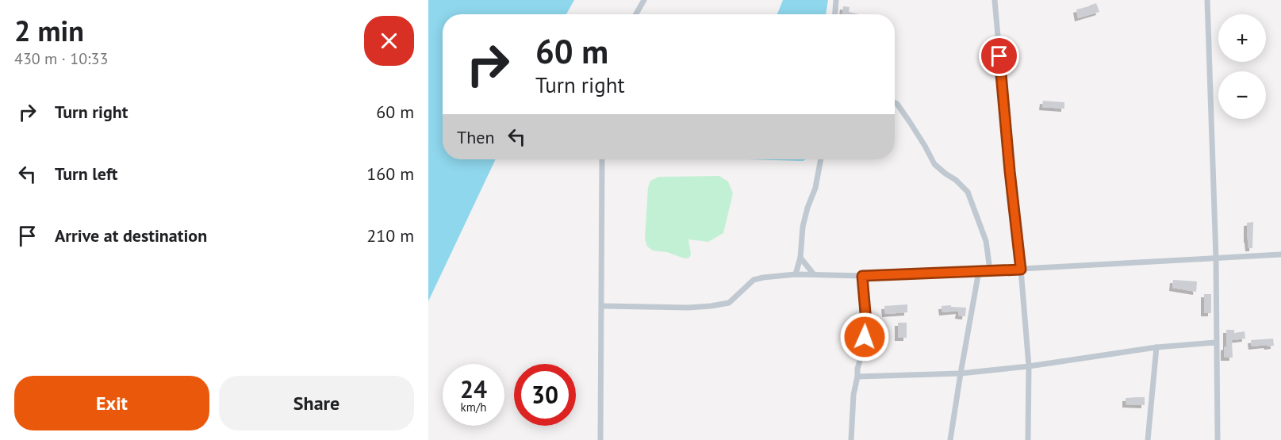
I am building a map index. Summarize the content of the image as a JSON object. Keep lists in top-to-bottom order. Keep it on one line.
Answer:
{"page":{"heading":["2 min","430 m · 10:33"],"map_buttons":["+","−"],"turn":["60 m","Turn right"],"list":[{"name":"Turn right","value":"60 m"},{"name":"Turn left","value":"160 m"},{"name":"Arrive at destination","value":"210 m"}],"then":"Then","speed":"24 km/h","limit":"30","buttons":["Exit","Share"]}}
